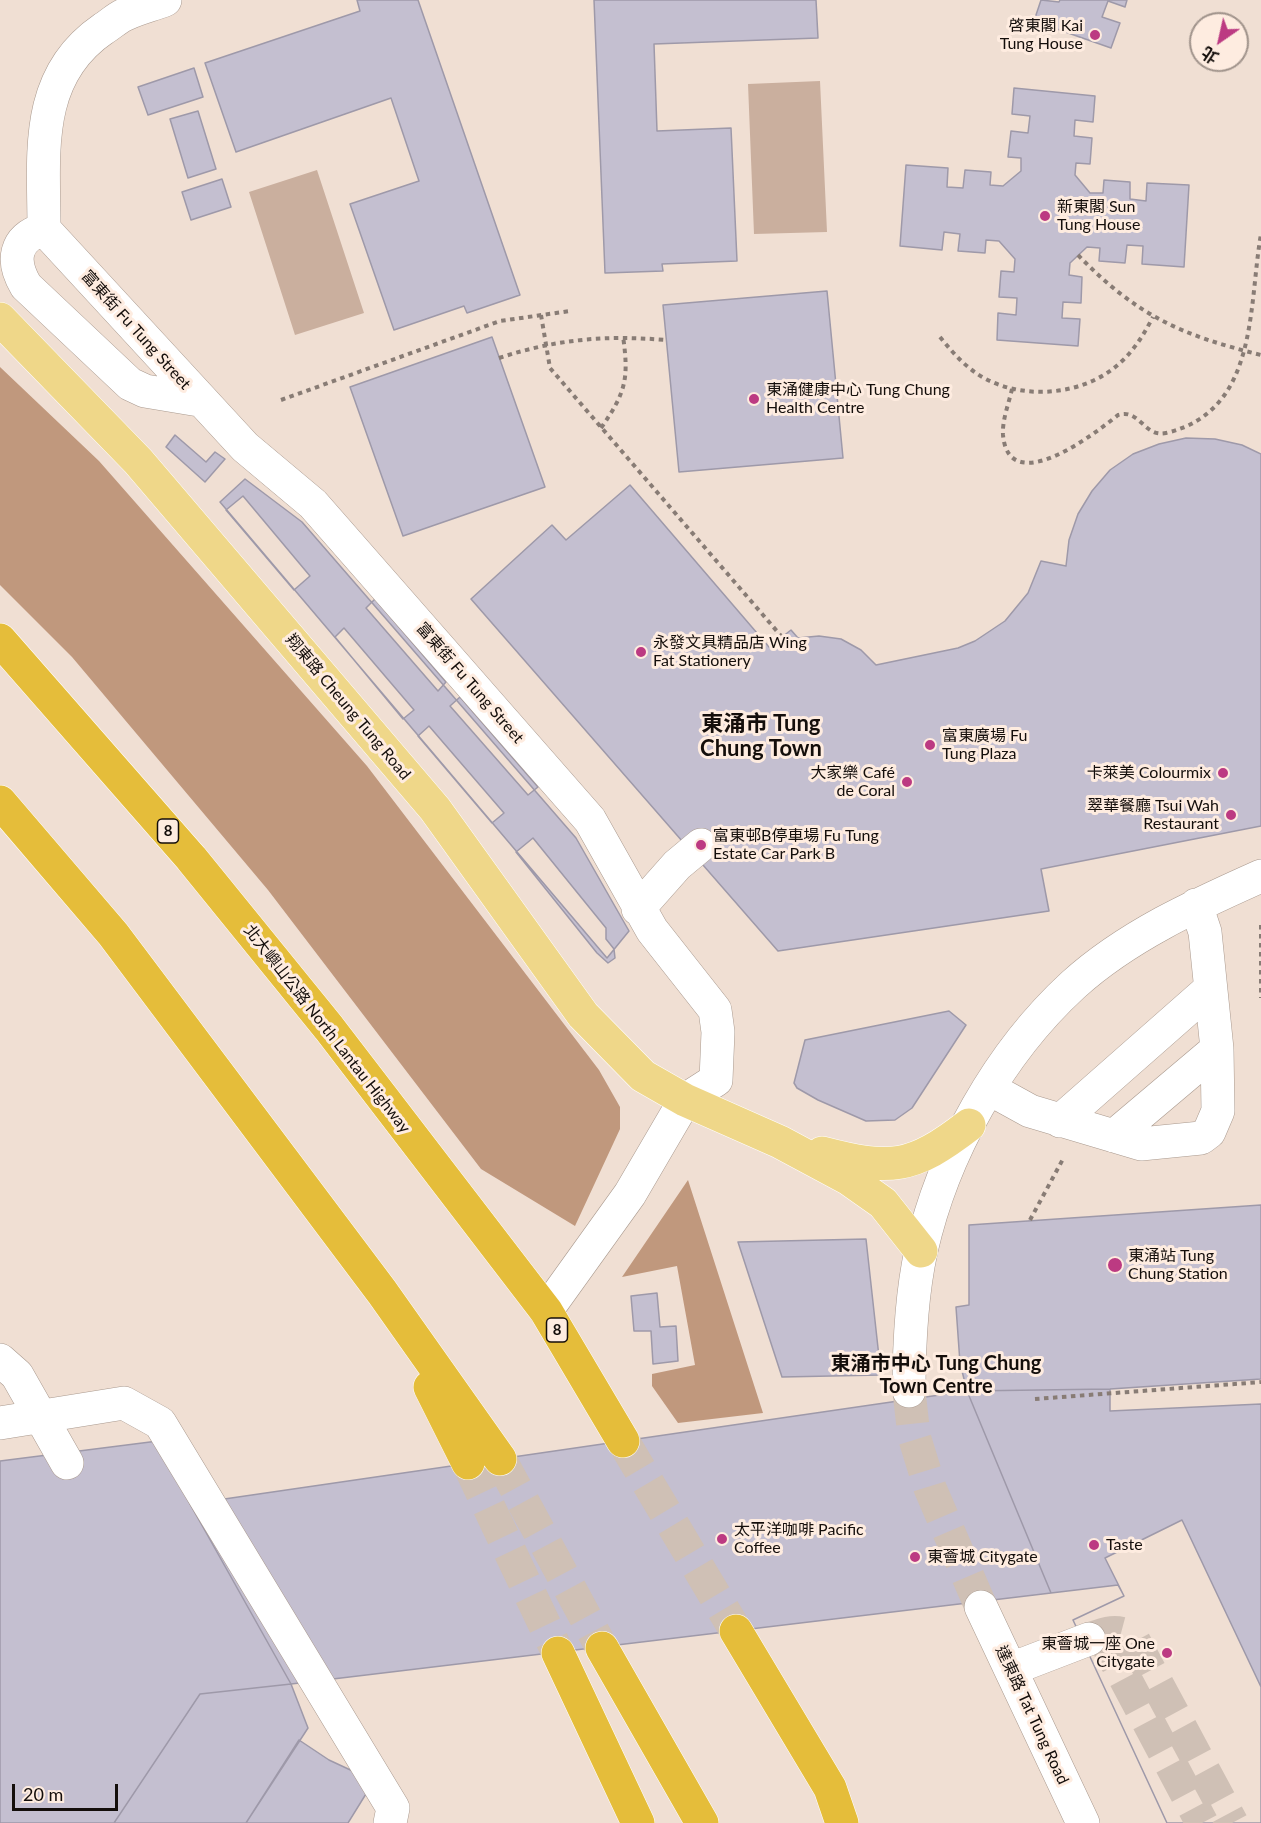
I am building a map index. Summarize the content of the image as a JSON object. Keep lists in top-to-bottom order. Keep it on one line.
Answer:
{"streets":{"highway":["8","北大嶼山公路 North Lantau Highway"],"main road":["翔東路 Cheung Tung Road"],"street":["富東街 Fu Tung Street","達東路 Tat Tung Road"]},"crossings":[["富東街 Fu Tung Street","翔東路 Cheung Tung Road"]],"districts":["東涌市 Tung Chung Town","東涌市中心 Tung Chung Town Centre"],"places":["啓東閣 Kai Tung House","新東閣 Sun Tung House","東涌健康中心 Tung Chung Health Centre","永發文具精品店 Wing Fat Stationery","富東廣場 Fu Tung Plaza","卡萊美 Colourmix","大家樂 Café de Coral","翠華餐廳 Tsui Wah Restaurant","富東邨B停車場 Fu Tung Estate Car Park B","東涌站 Tung Chung Station","太平洋咖啡 Pacific Coffee","Taste","東薈城 Citygate","東薈城一座 One Citygate"],"scale_bar":"20 m","north":"bottom left"}
